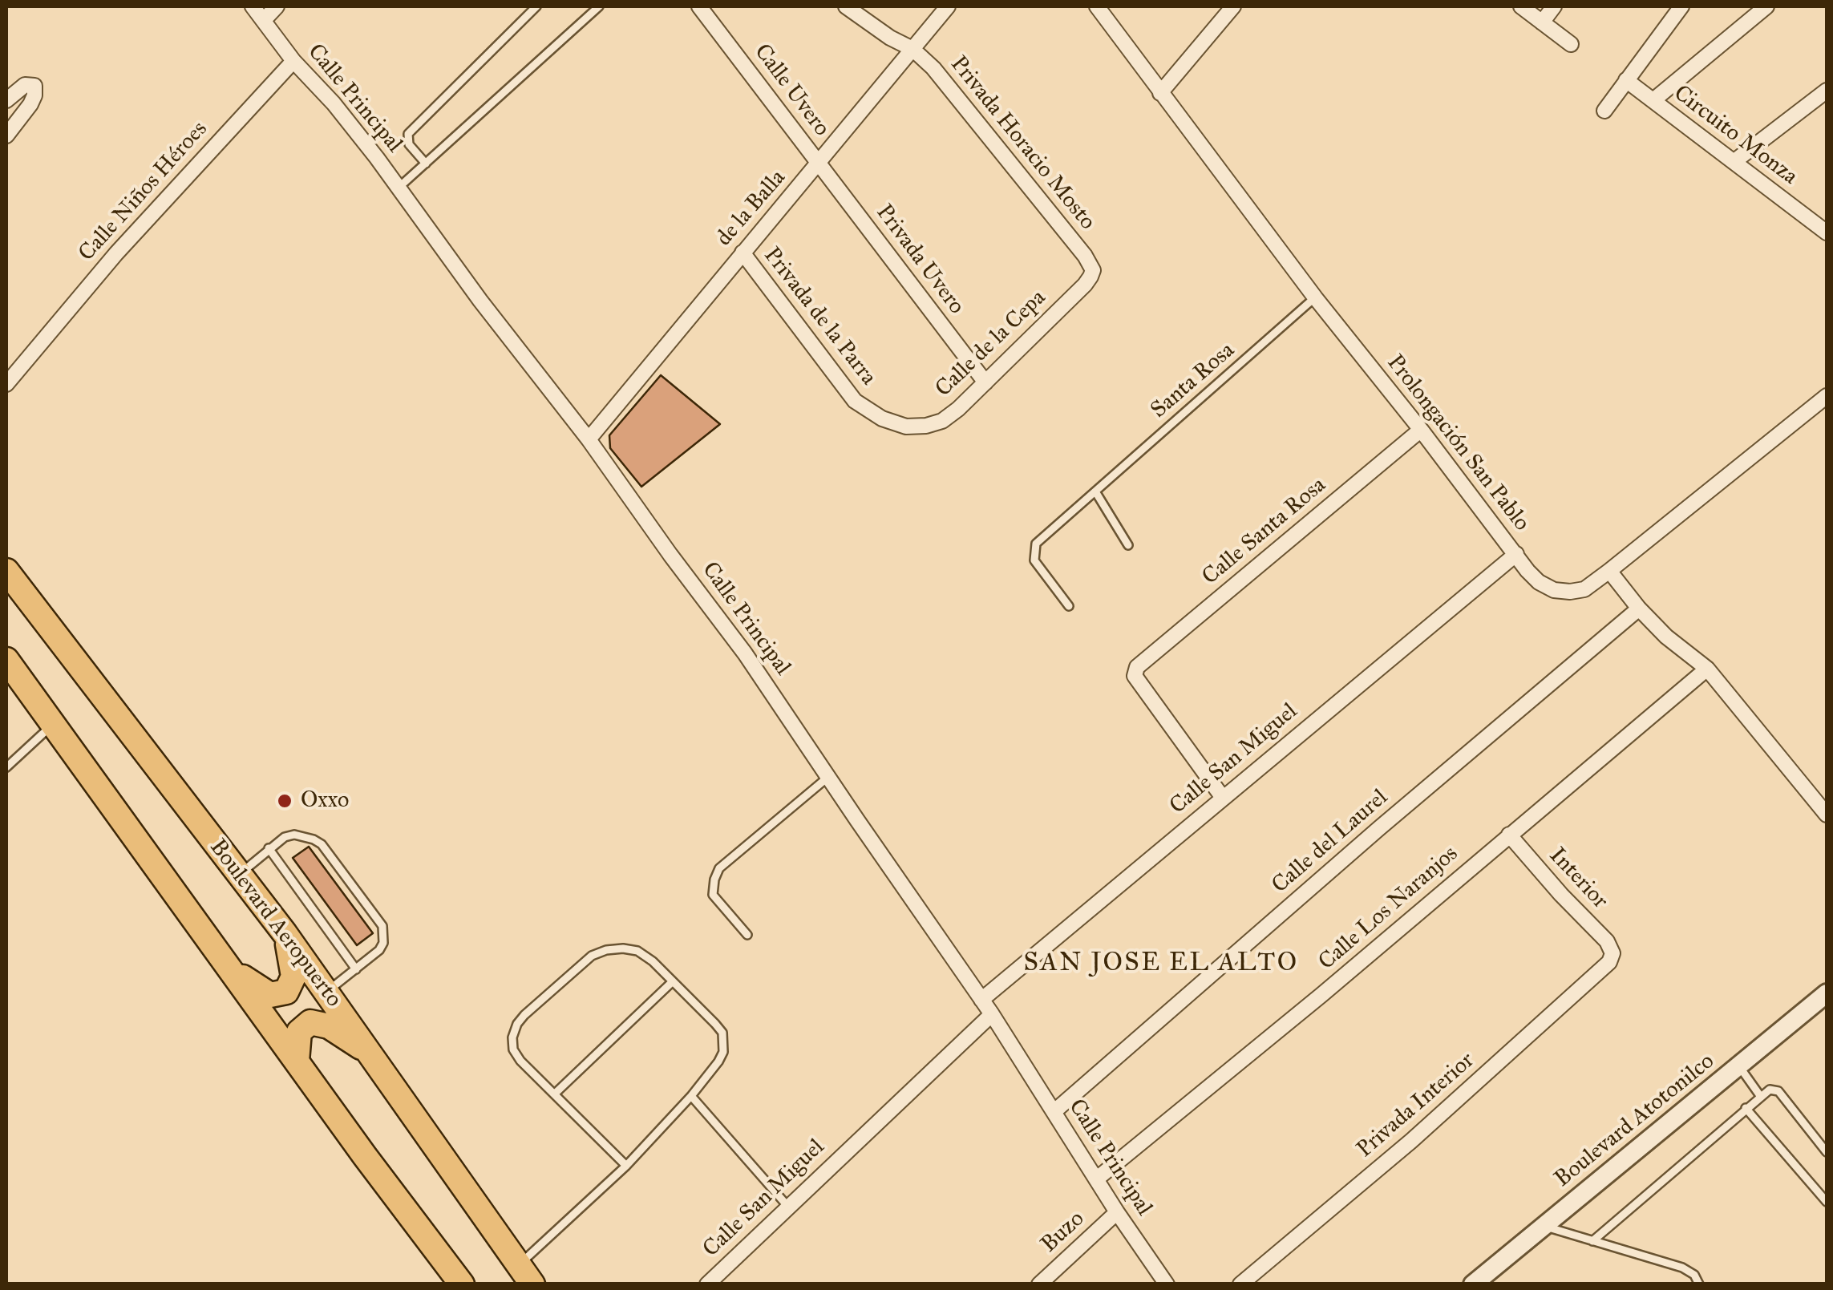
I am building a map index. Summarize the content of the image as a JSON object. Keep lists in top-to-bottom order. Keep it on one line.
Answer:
{"streets":{"highway":["Boulevard Aeropuerto"],"street":["Calle Uvero","Calle Principal","Circuito Monza","Privada Horacio Mosto","Calle Niños Héroes","de la Balla","Privada Uvero","Privada de la Parra","Calle de la Cepa","Prolongación San Pablo","Calle Santa Rosa","Calle San Miguel","Calle del Laurel","Interior","Calle Los Naranjos","Privada Interior","Boulevard Atotonilco","Buzo"],"lane":["Santa Rosa"]},"crossings":[["Calle Uvero","de la Balla"],["Calle Uvero","Privada Uvero"],["Calle Principal","Calle Niños Héroes"],["Calle Principal","de la Balla"],["Calle Principal","Calle San Miguel"],["Calle Principal","Calle del Laurel"],["Calle Principal","Calle Los Naranjos"],["Calle Principal","Buzo"],["Privada Horacio Mosto","de la Balla"],["Privada Horacio Mosto","Calle de la Cepa"],["de la Balla","Privada Uvero"],["de la Balla","Privada de la Parra"],["Privada Uvero","Calle de la Cepa"],["Privada de la Parra","Calle de la Cepa"],["Santa Rosa","Prolongación San Pablo"],["Prolongación San Pablo","Calle Santa Rosa"],["Prolongación San Pablo","Calle San Miguel"],["Calle Santa Rosa","Calle San Miguel"],["Interior","Calle Los Naranjos"],["Interior","Privada Interior"]],"districts":["SAN JOSE EL ALTO"],"places":["Oxxo"]}
